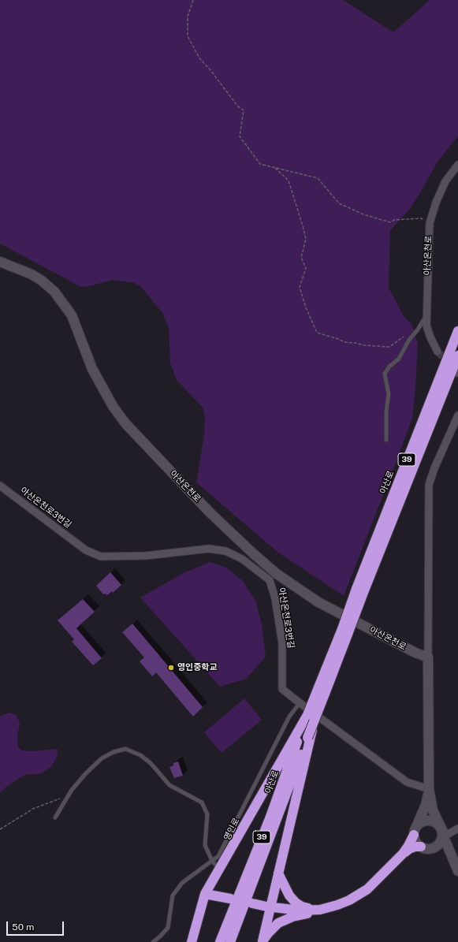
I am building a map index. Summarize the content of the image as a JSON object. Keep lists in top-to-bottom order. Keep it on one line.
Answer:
{"streets":{"highway":["39","아산로"],"main road":["아산온천로"],"street":["아산온천로3번길"],"lane":["영인로"]},"crossings":[["아산온천로","아산온천로3번길"],["39","아산로"],["아산온천로3번길","영인로"]],"places":["영인중학교"],"scale_bar":"50 m"}
